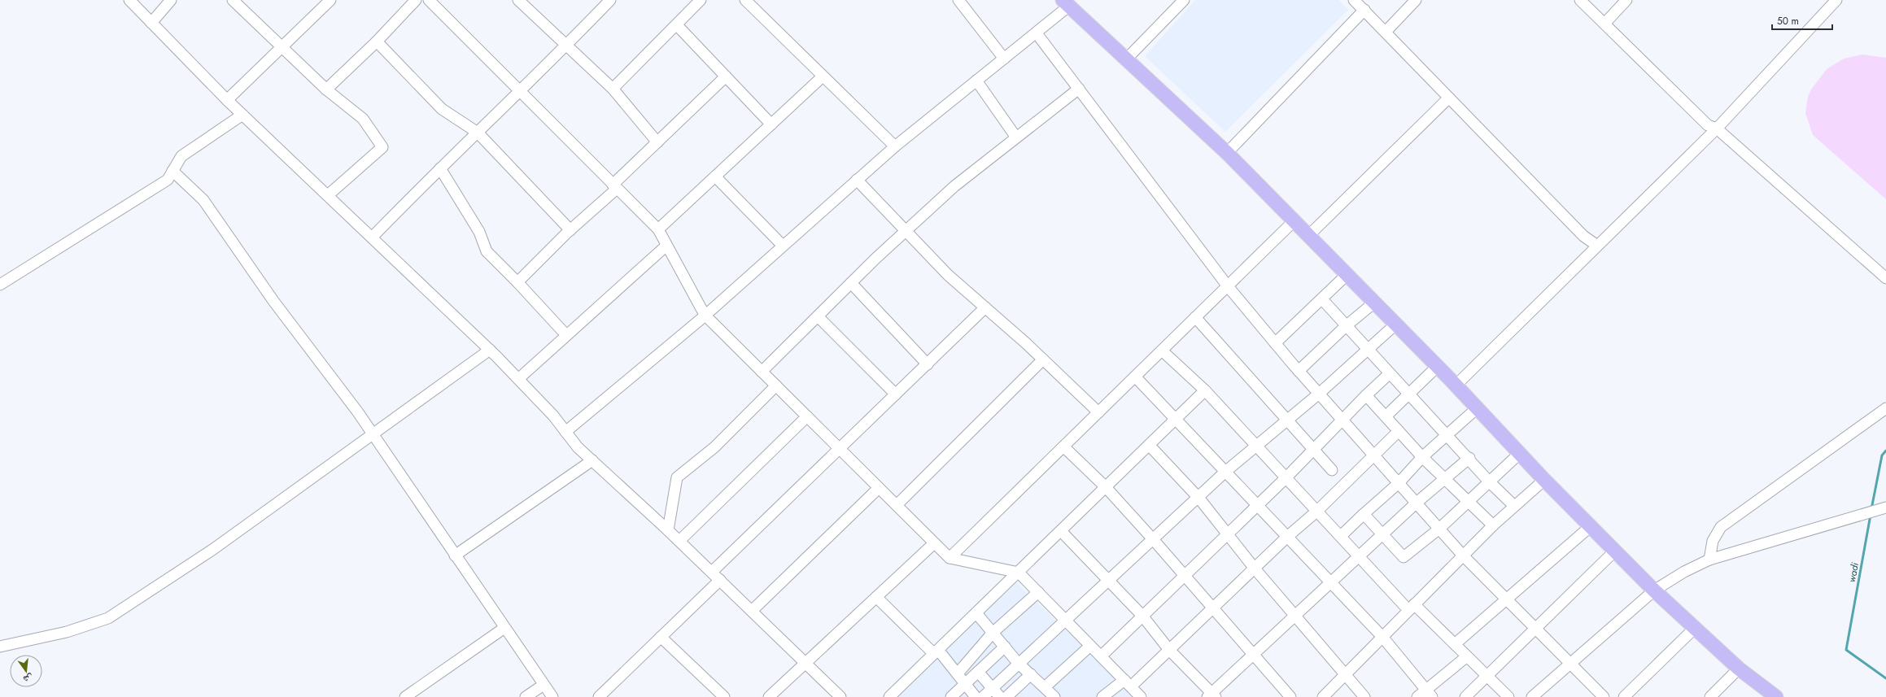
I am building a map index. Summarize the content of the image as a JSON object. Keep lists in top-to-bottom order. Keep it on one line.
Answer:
{"water":["wadi"],"scale_bar":"50 m","north":"bottom"}
